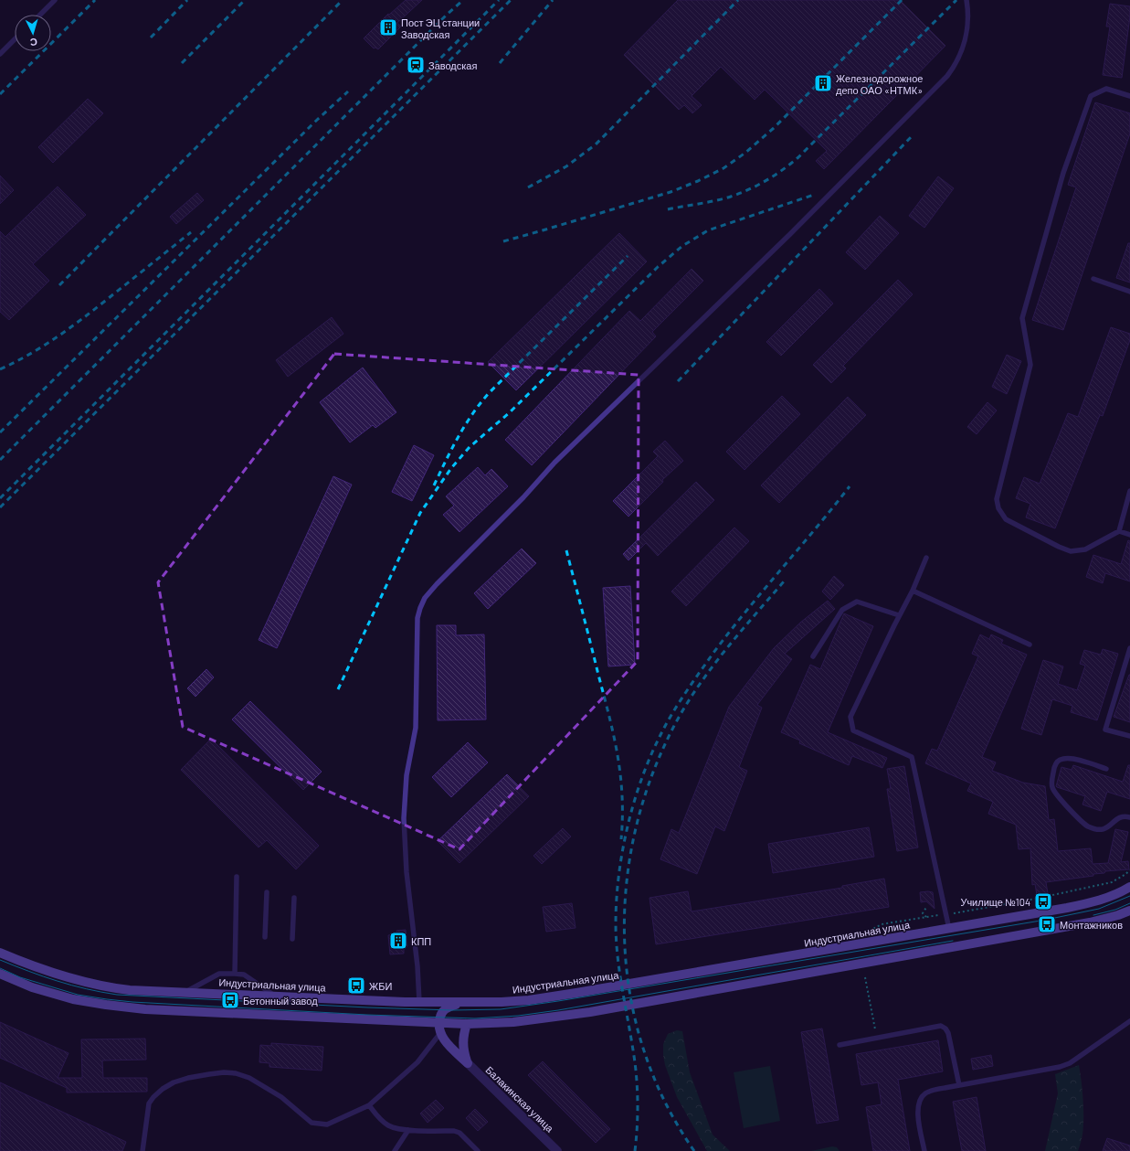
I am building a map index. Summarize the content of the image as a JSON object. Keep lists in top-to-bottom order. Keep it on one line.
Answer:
{"streets":{"main road":["Индустриальная улица"],"street":["Балакинская улица"]},"places":{"building":["Пост ЭЦ станции Заводская","Железнодорожное депо ОАО «НТМК»","КПП"],"station":["Заводская"],"bus stop":["Училище №104","Монтажников","ЖБИ","Бетонный завод"]},"north":"bottom"}
